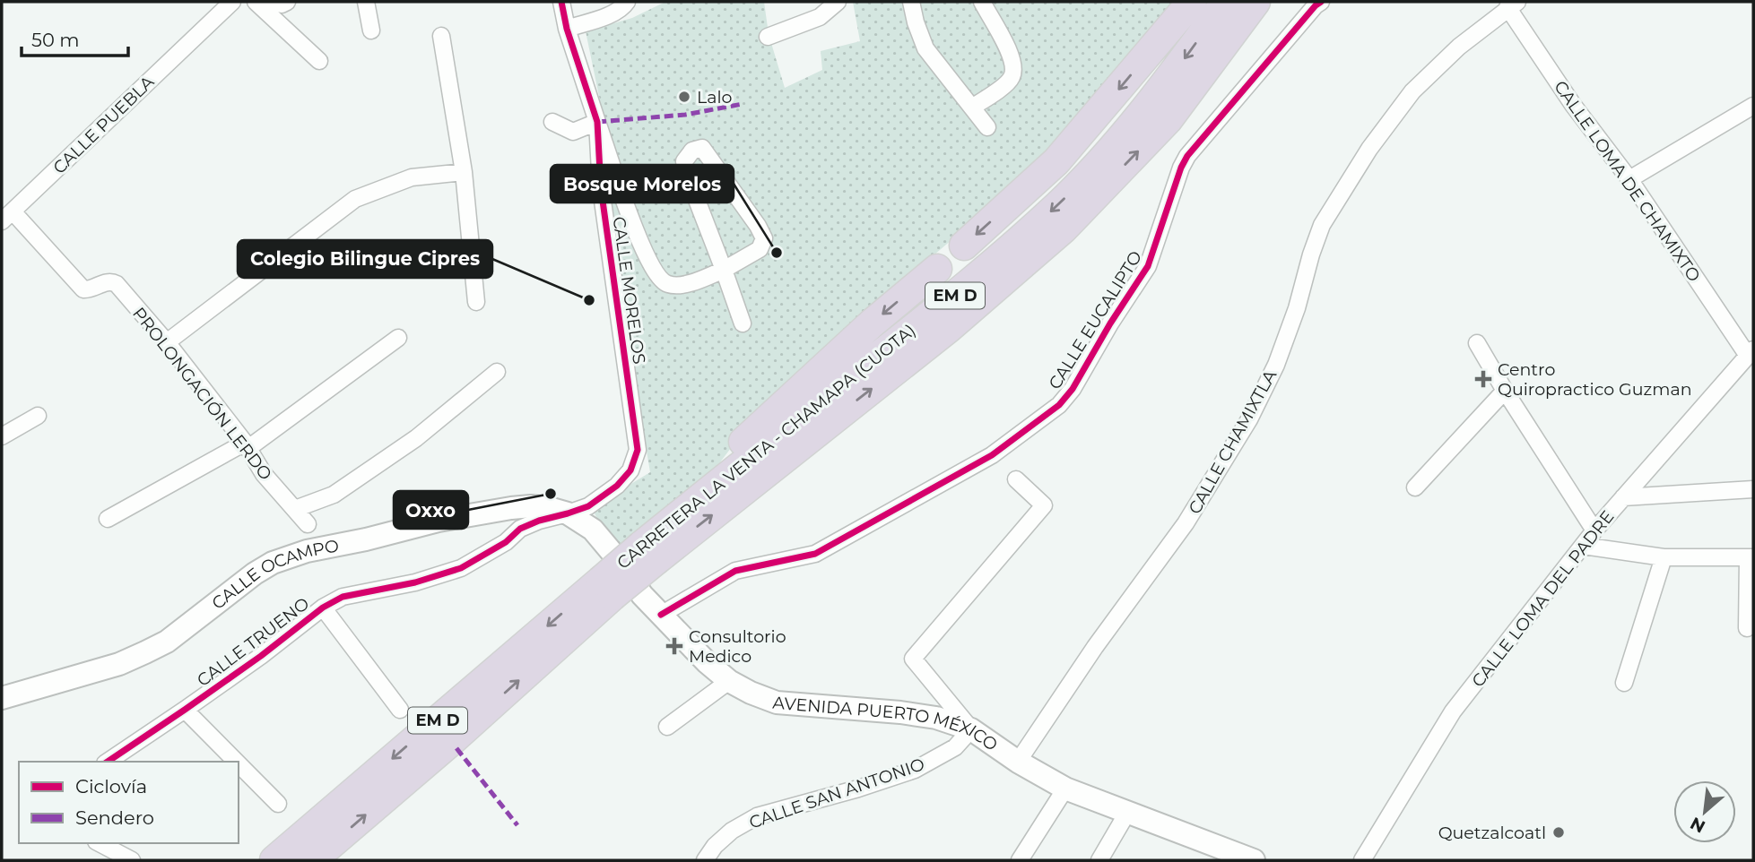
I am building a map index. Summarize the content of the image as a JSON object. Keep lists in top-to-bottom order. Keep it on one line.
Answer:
{"streets":{"highway":["EM D","CARRETERA LA VENTA - CHAMAPA (CUOTA)"],"main road":["CALLE OCAMPO","AVENIDA PUERTO MÉXICO"],"street":["CALLE PUEBLA","CALLE LOMA DE CHAMIXTO","CALLE MORELOS","CALLE EUCALIPTO","PROLONGACIÓN LERDO","CALLE CHAMIXTLA","CALLE LOMA DEL PADRE","CALLE TRUENO","CALLE SAN ANTONIO"]},"crossings":[["CALLE PUEBLA","PROLONGACIÓN LERDO"],["CALLE LOMA DE CHAMIXTO","CALLE CHAMIXTLA"],["CALLE LOMA DE CHAMIXTO","CALLE LOMA DEL PADRE"],["CALLE MORELOS","CALLE OCAMPO"],["CALLE MORELOS","CALLE TRUENO"],["CALLE MORELOS","AVENIDA PUERTO MÉXICO"],["CALLE EUCALIPTO","AVENIDA PUERTO MÉXICO"],["CALLE CHAMIXTLA","AVENIDA PUERTO MÉXICO"],["CALLE OCAMPO","CALLE TRUENO"],["CALLE OCAMPO","AVENIDA PUERTO MÉXICO"],["CALLE TRUENO","AVENIDA PUERTO MÉXICO"],["AVENIDA PUERTO MÉXICO","CALLE SAN ANTONIO"]],"places":{"other":["Lalo","Bosque Morelos","Colegio Bilingue Cipres","Oxxo","Quetzalcoatl"],"health":["Centro Quiropractico Guzman","Consultorio Medico"]},"legend":["Ciclovía","Sendero"],"scale_bar":"50 m","north":"bottom left"}
